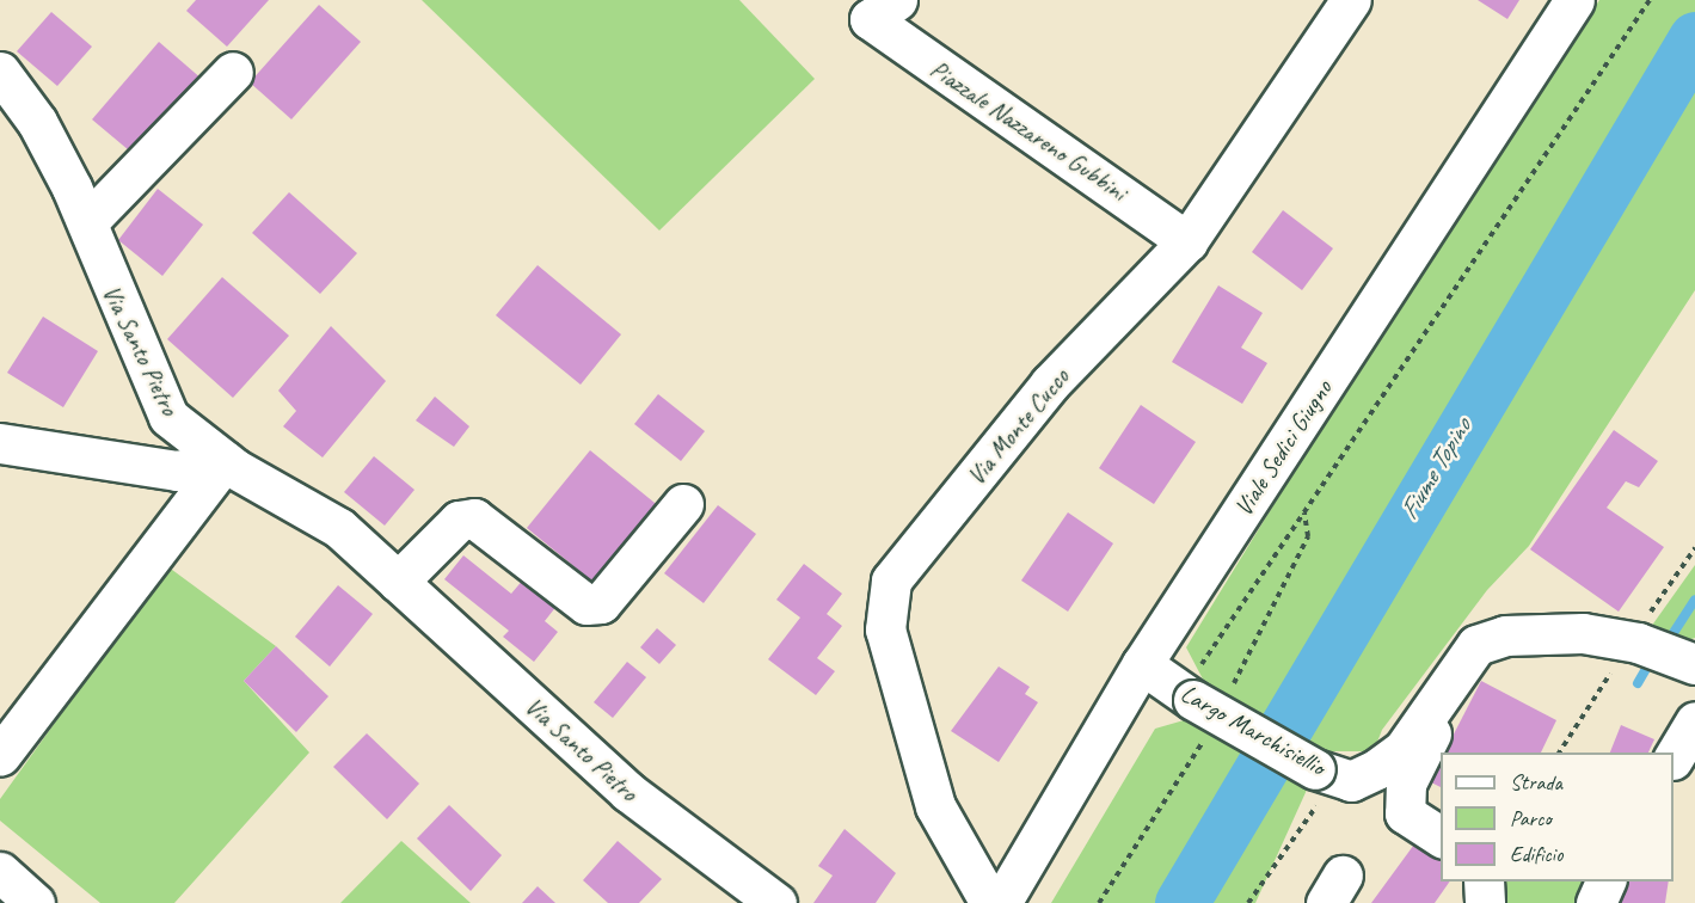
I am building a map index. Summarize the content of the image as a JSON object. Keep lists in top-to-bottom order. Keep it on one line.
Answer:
{"streets":{"street":["Piazzale Nazzareno Gubbini","Via Santo Pietro","Via Monte Cucco","Viale Sedici Giugno","Largo Marchisiellio"]},"crossings":[["Piazzale Nazzareno Gubbini","Via Monte Cucco"],["Viale Sedici Giugno","Largo Marchisiellio"]],"water":["Fiume Topino"],"legend":["Strada","Parco","Edificio"]}
